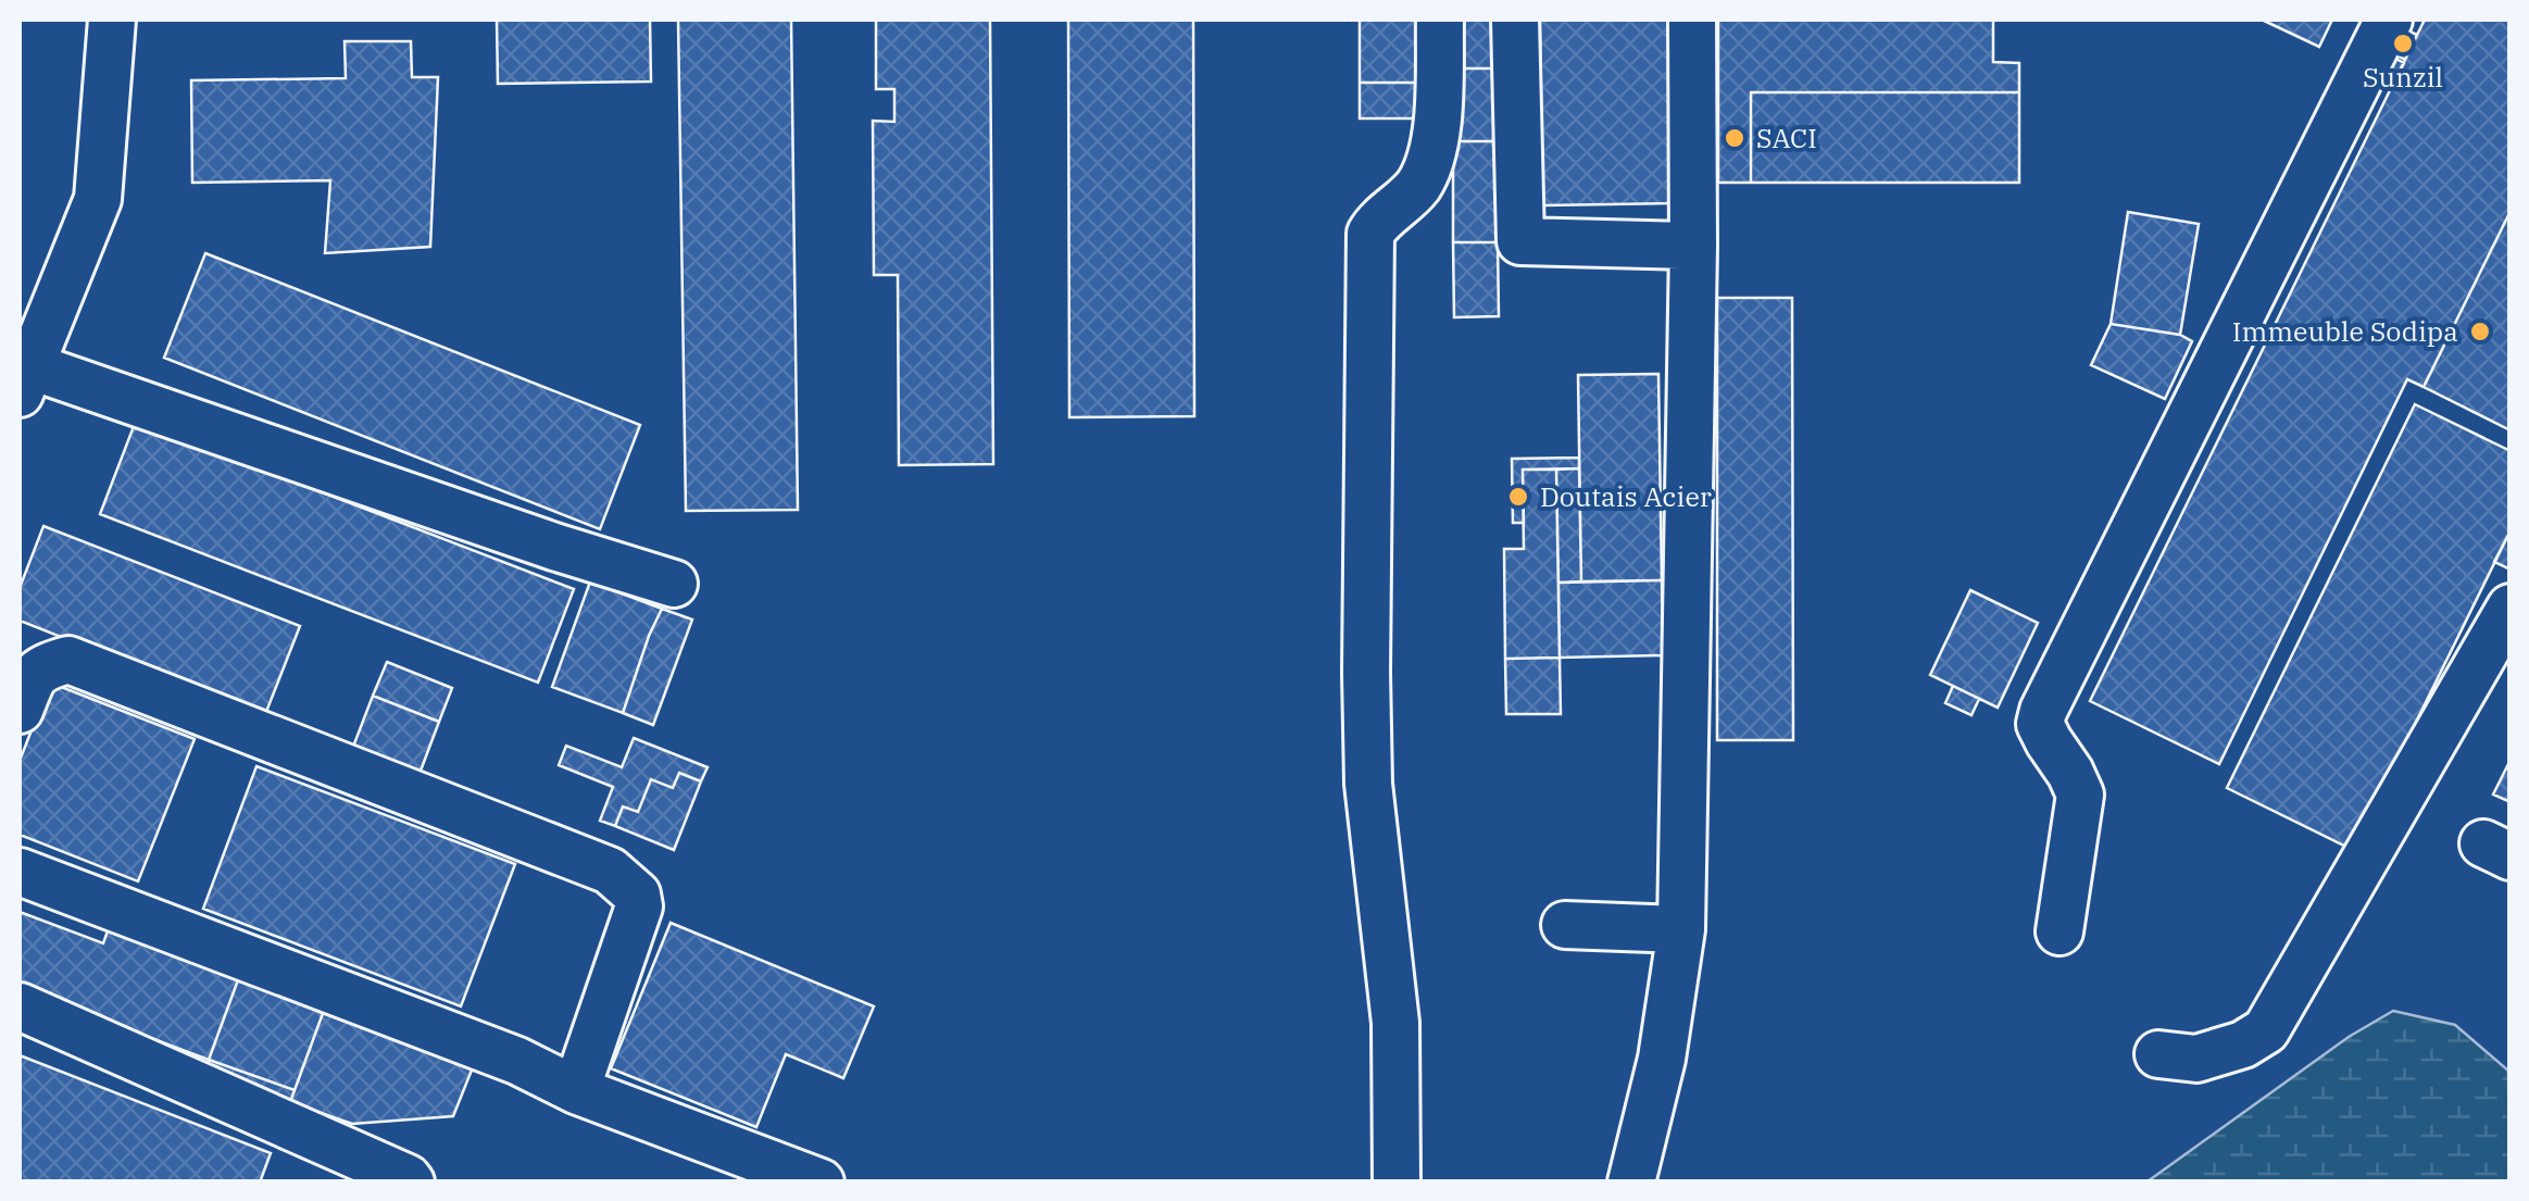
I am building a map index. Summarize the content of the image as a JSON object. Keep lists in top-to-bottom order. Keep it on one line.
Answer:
{"places":["Sunzil","SACI","Immeuble Sodipa","Doutais Acier"]}
